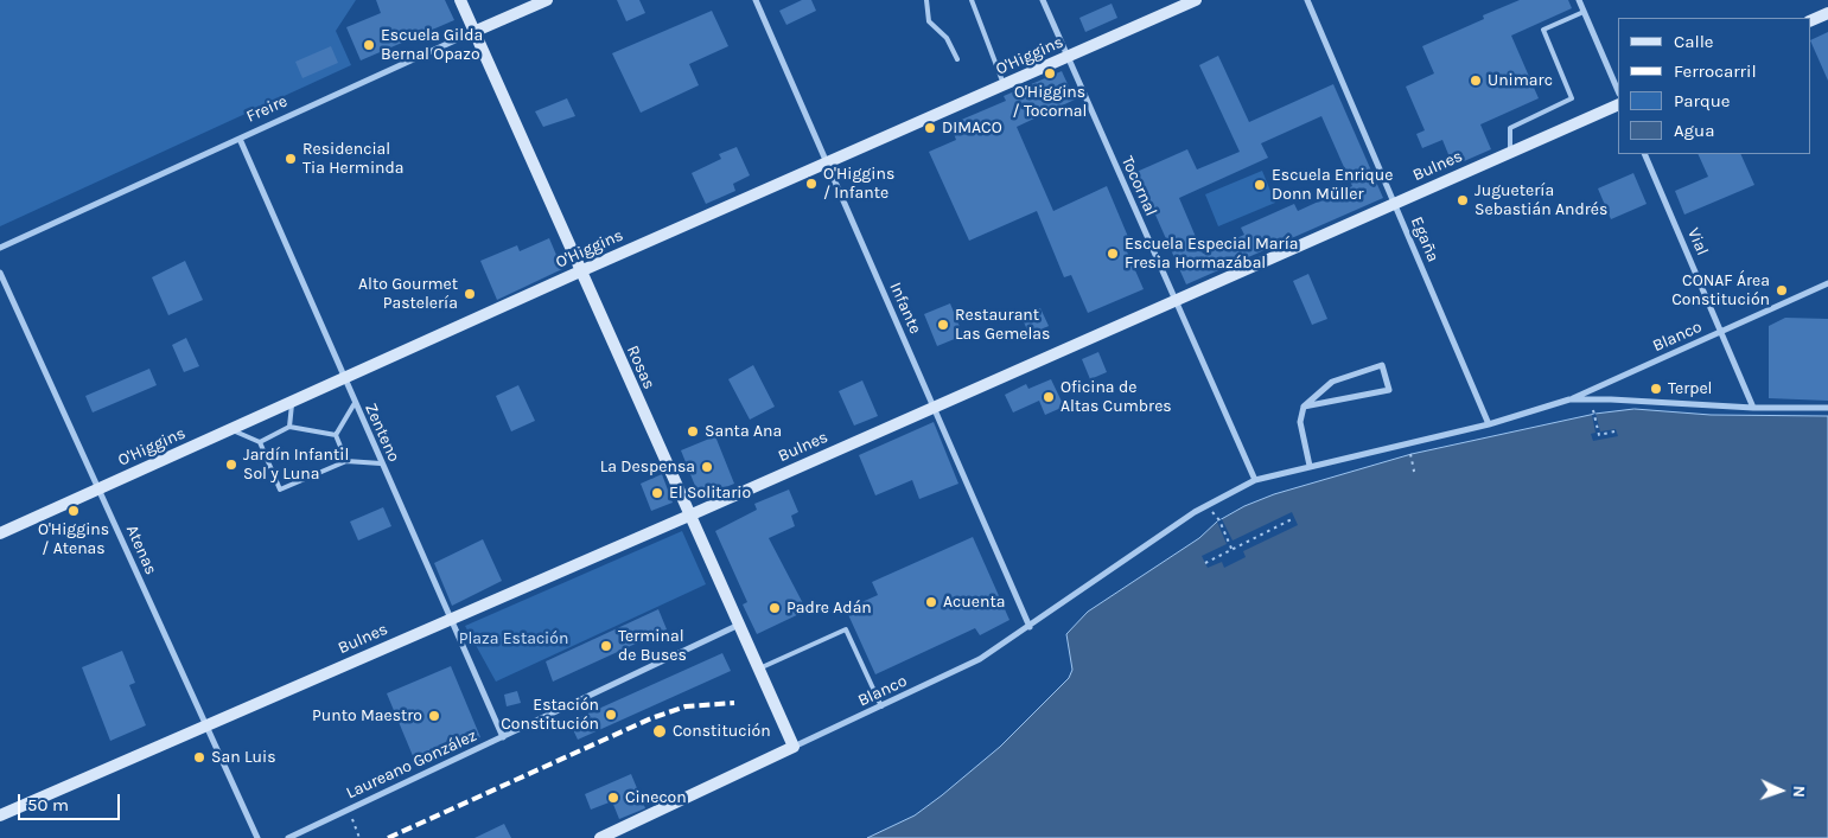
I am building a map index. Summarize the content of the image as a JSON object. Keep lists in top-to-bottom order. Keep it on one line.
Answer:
{"streets":{"street":["O'Higgins","Freire","Bulnes","Tocornal","Egaña","Vial","Infante","Blanco","Rosas","Zenteno","Atenas","Laureano González"]},"crossings":[["O'Higgins","Tocornal"],["O'Higgins","Infante"],["O'Higgins","Rosas"],["O'Higgins","Zenteno"],["O'Higgins","Atenas"],["Freire","Rosas"],["Freire","Zenteno"],["Bulnes","Tocornal"],["Bulnes","Egaña"],["Bulnes","Infante"],["Bulnes","Rosas"],["Bulnes","Zenteno"],["Bulnes","Atenas"],["Tocornal","Blanco"],["Egaña","Blanco"],["Vial","Blanco"],["Infante","Blanco"],["Blanco","Rosas"],["Rosas","Laureano González"],["Zenteno","Laureano González"]],"parks":["Plaza Estación"],"places":["Escuela Gilda Bernal Opazo","O'Higgins / Tocornal","Unimarc","DIMACO","Residencial Tia Herminda","O'Higgins / Infante","Escuela Enrique Donn Müller","Juguetería Sebastián Andrés","Escuela Especial María Fresia Hormazábal","CONAF Área Constitución","Alto Gourmet Pastelería","Restaurant Las Gemelas","Terpel","Oficina de Altas Cumbres","Santa Ana","Jardín Infantil Sol y Luna","La Despensa","El Solitario","O'Higgins / Atenas","Acuenta","Padre Adán","Terminal de Buses","Estación Constitución","Punto Maestro","Constitución","San Luis","Cinecon"],"legend":["Calle","Ferrocarril","Parque","Agua"],"scale_bar":"50 m","north":"right"}
